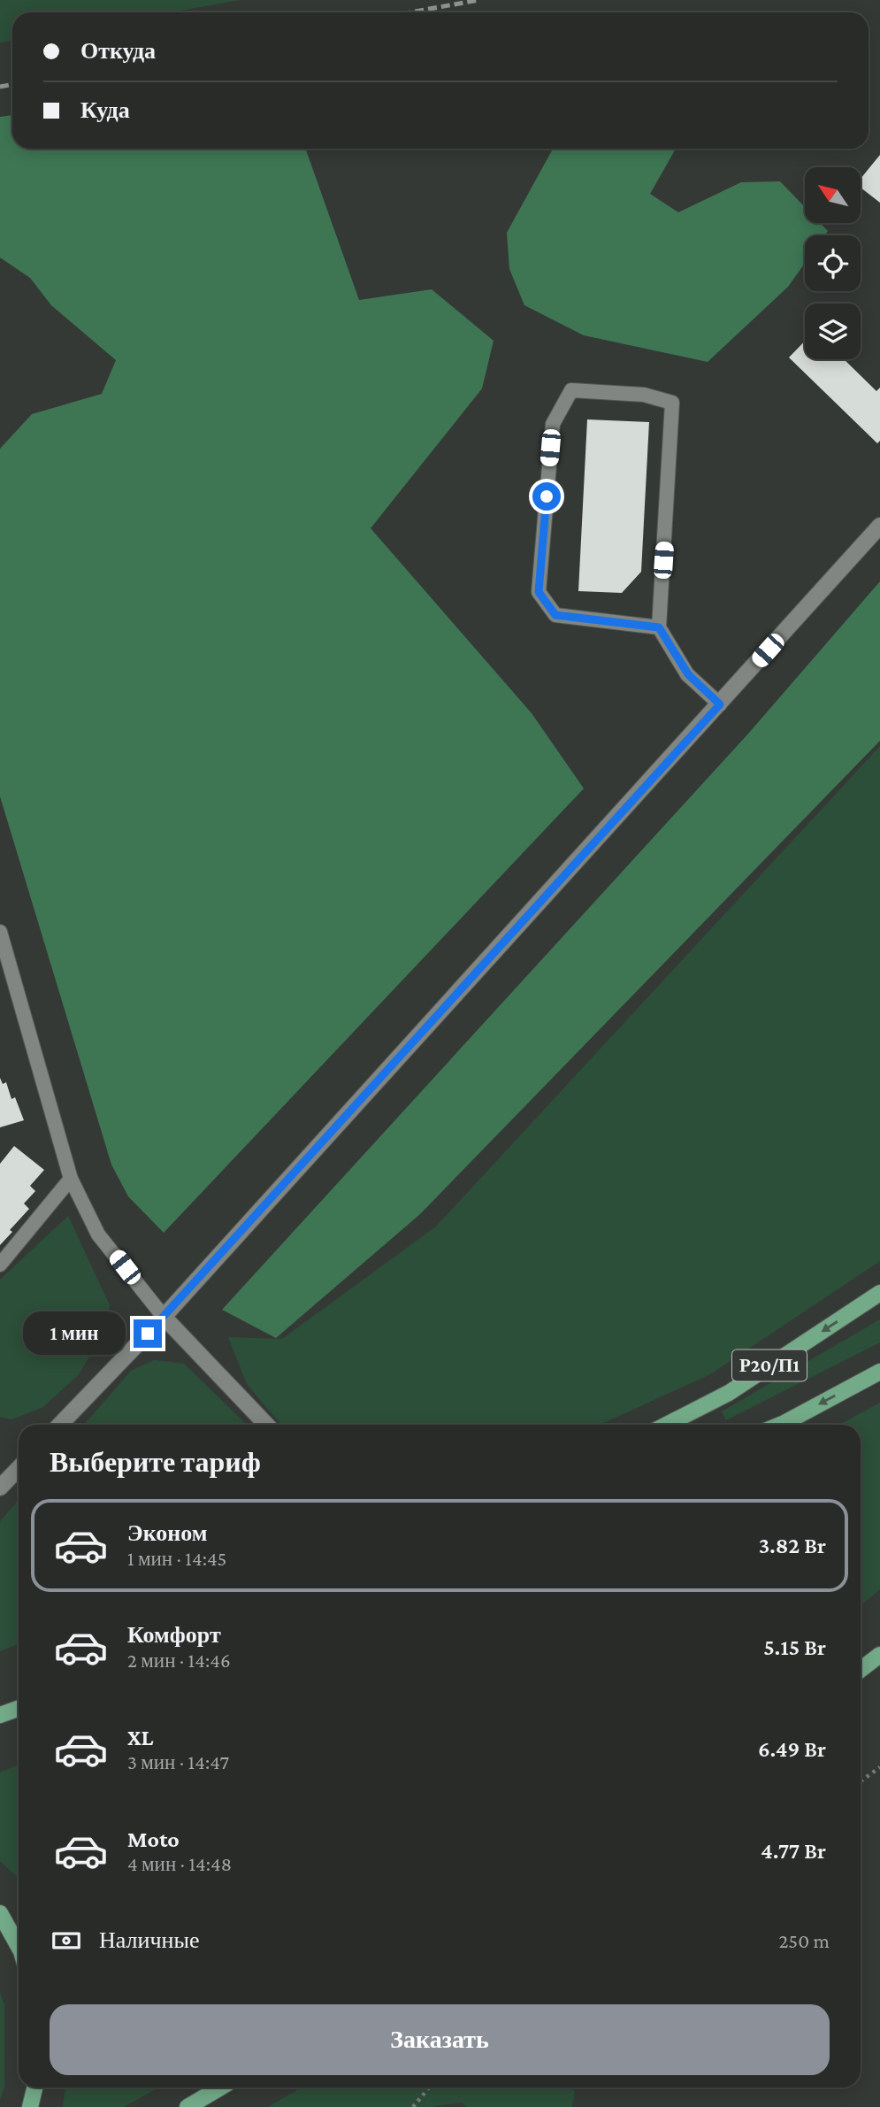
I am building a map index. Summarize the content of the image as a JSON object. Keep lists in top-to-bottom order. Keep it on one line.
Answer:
{"streets":{"main road":["Р20/П1"]},"north":"top left","page":{"banner":["Откуда","Куда"],"bubble":"1 мин","heading":"Выберите тариф","list":[{"name":"Эконом","note":"1 мин · 14:45","value":"3.82 Br"},{"name":"Комфорт","note":"2 мин · 14:46","value":"5.15 Br"},{"name":"XL","note":"3 мин · 14:47","value":"6.49 Br"},{"name":"Moto","note":"4 мин · 14:48","value":"4.77 Br"}],"pay":["Наличные","250 m"],"buttons":"Заказать"}}
